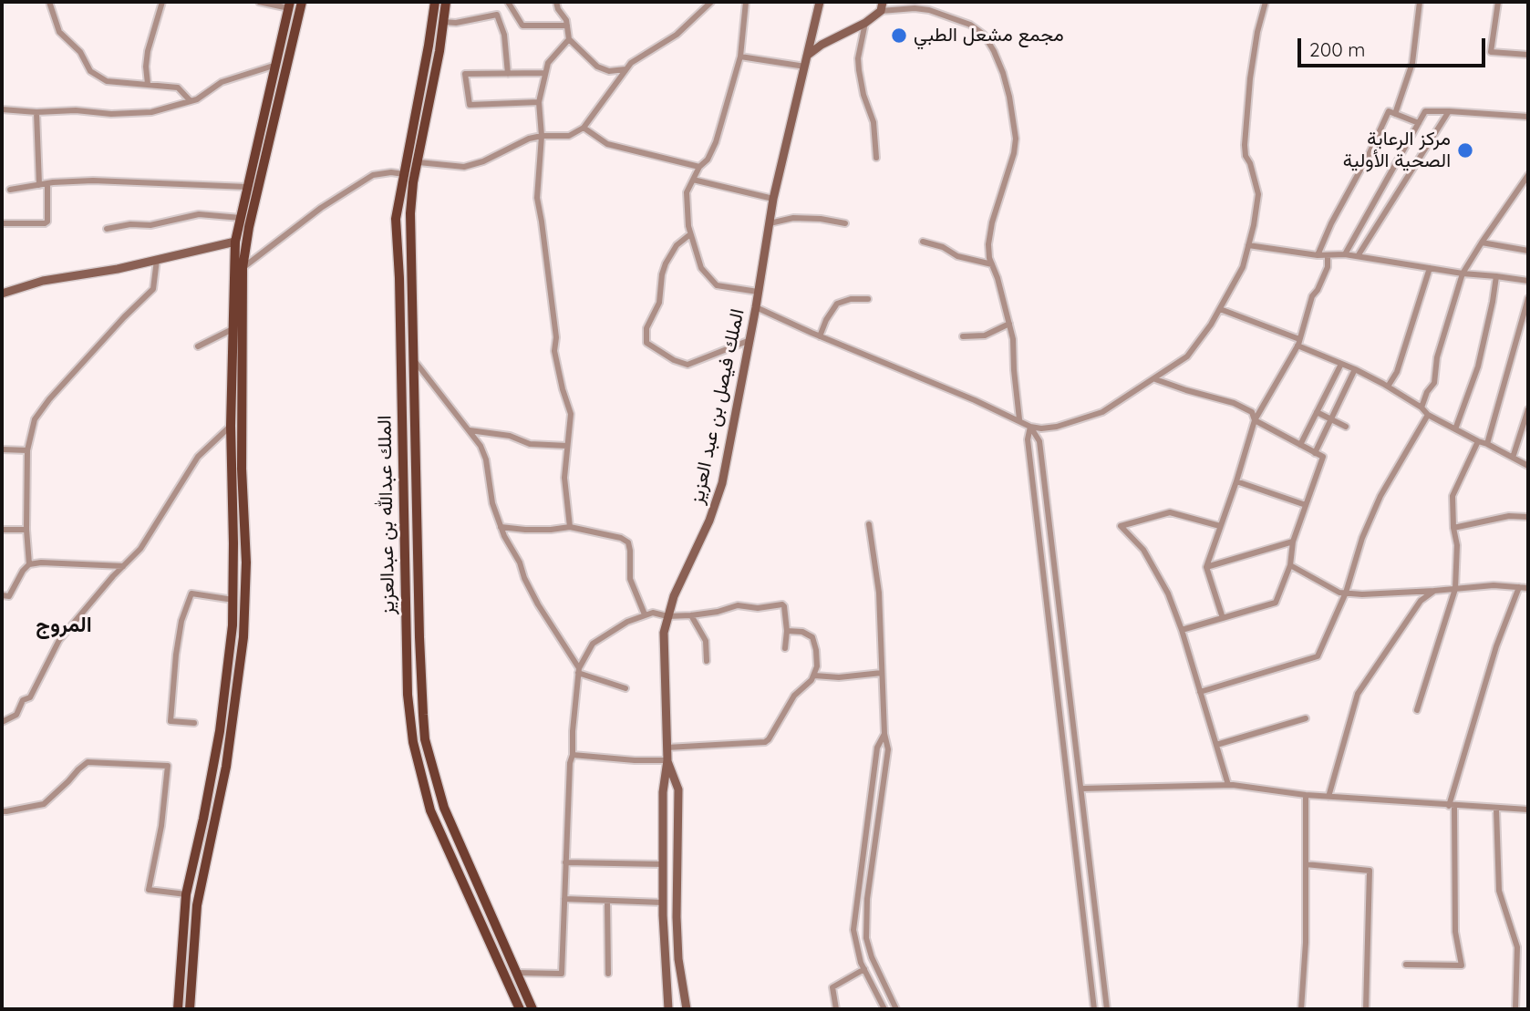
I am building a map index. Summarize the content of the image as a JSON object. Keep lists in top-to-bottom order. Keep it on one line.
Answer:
{"streets":{"main road":["الملك عبدالله بن عبدالعزيز"],"street":["الملك فيصل بن عبد العزيز"]},"districts":["المروج"],"places":["مجمع مشعل الطبي","مركز الرعاية الصحية الأولية"],"scale_bar":"200 m"}
